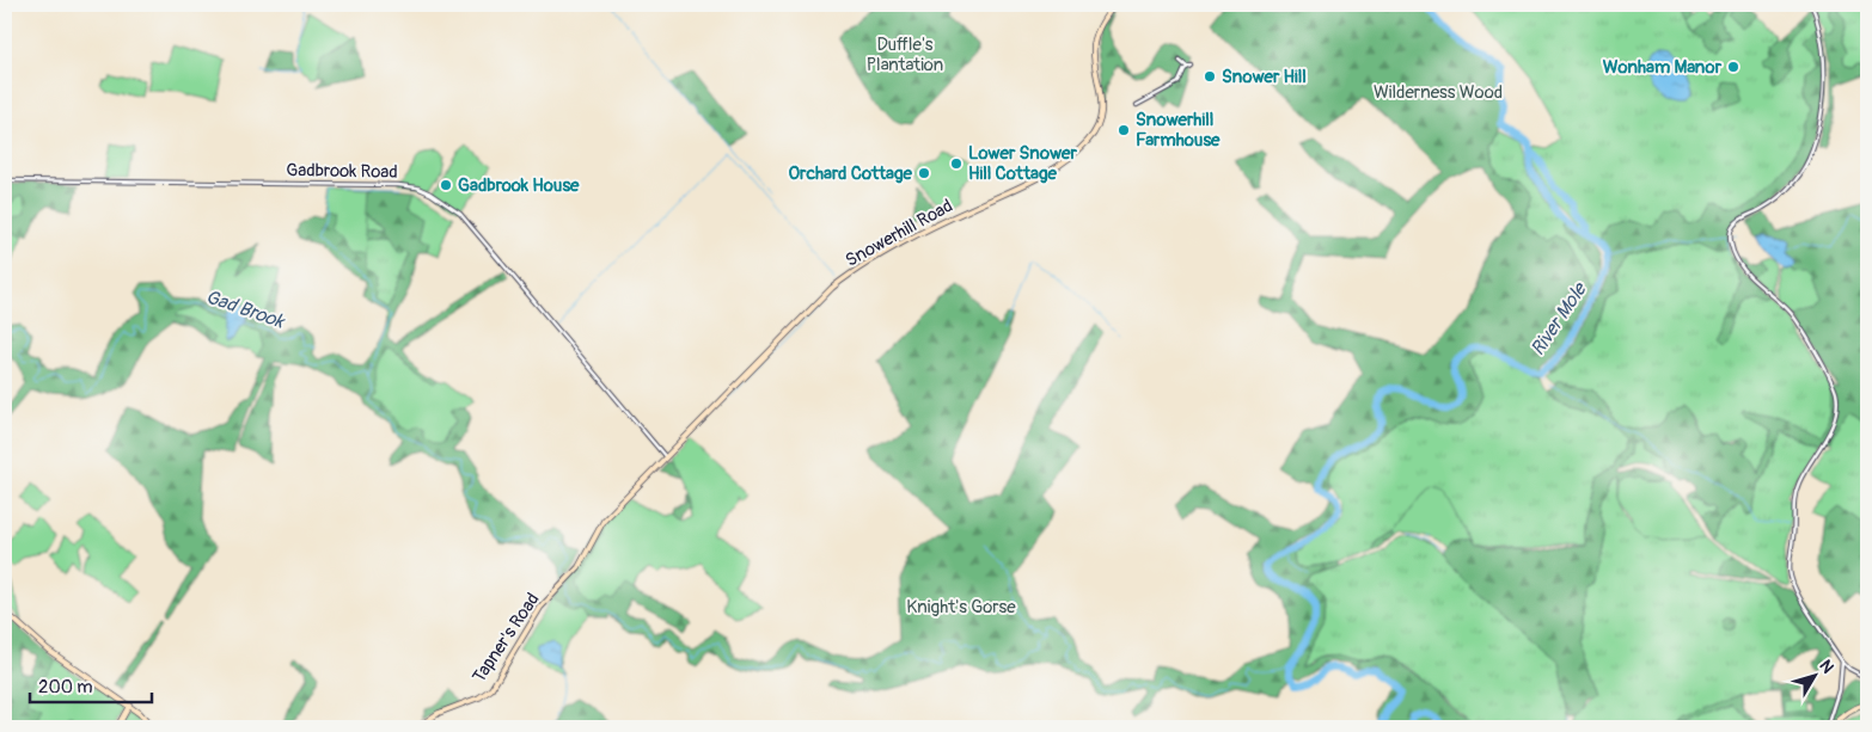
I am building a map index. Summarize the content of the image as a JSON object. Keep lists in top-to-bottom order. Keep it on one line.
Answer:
{"streets":{"street":["Gadbrook Road","Snowerhill Road","Tapner's Road"]},"crossings":[["Gadbrook Road","Snowerhill Road"],["Gadbrook Road","Tapner's Road"],["Snowerhill Road","Tapner's Road"]],"water":["Gad Brook","River Mole"],"parks":["Duffle's Plantation","Wilderness Wood","Knight's Gorse"],"places":["Wonham Manor","Snower Hill","Snowerhill Farmhouse","Lower Snower Hill Cottage","Orchard Cottage","Gadbrook House"],"scale_bar":"200 m","north":"top right"}
